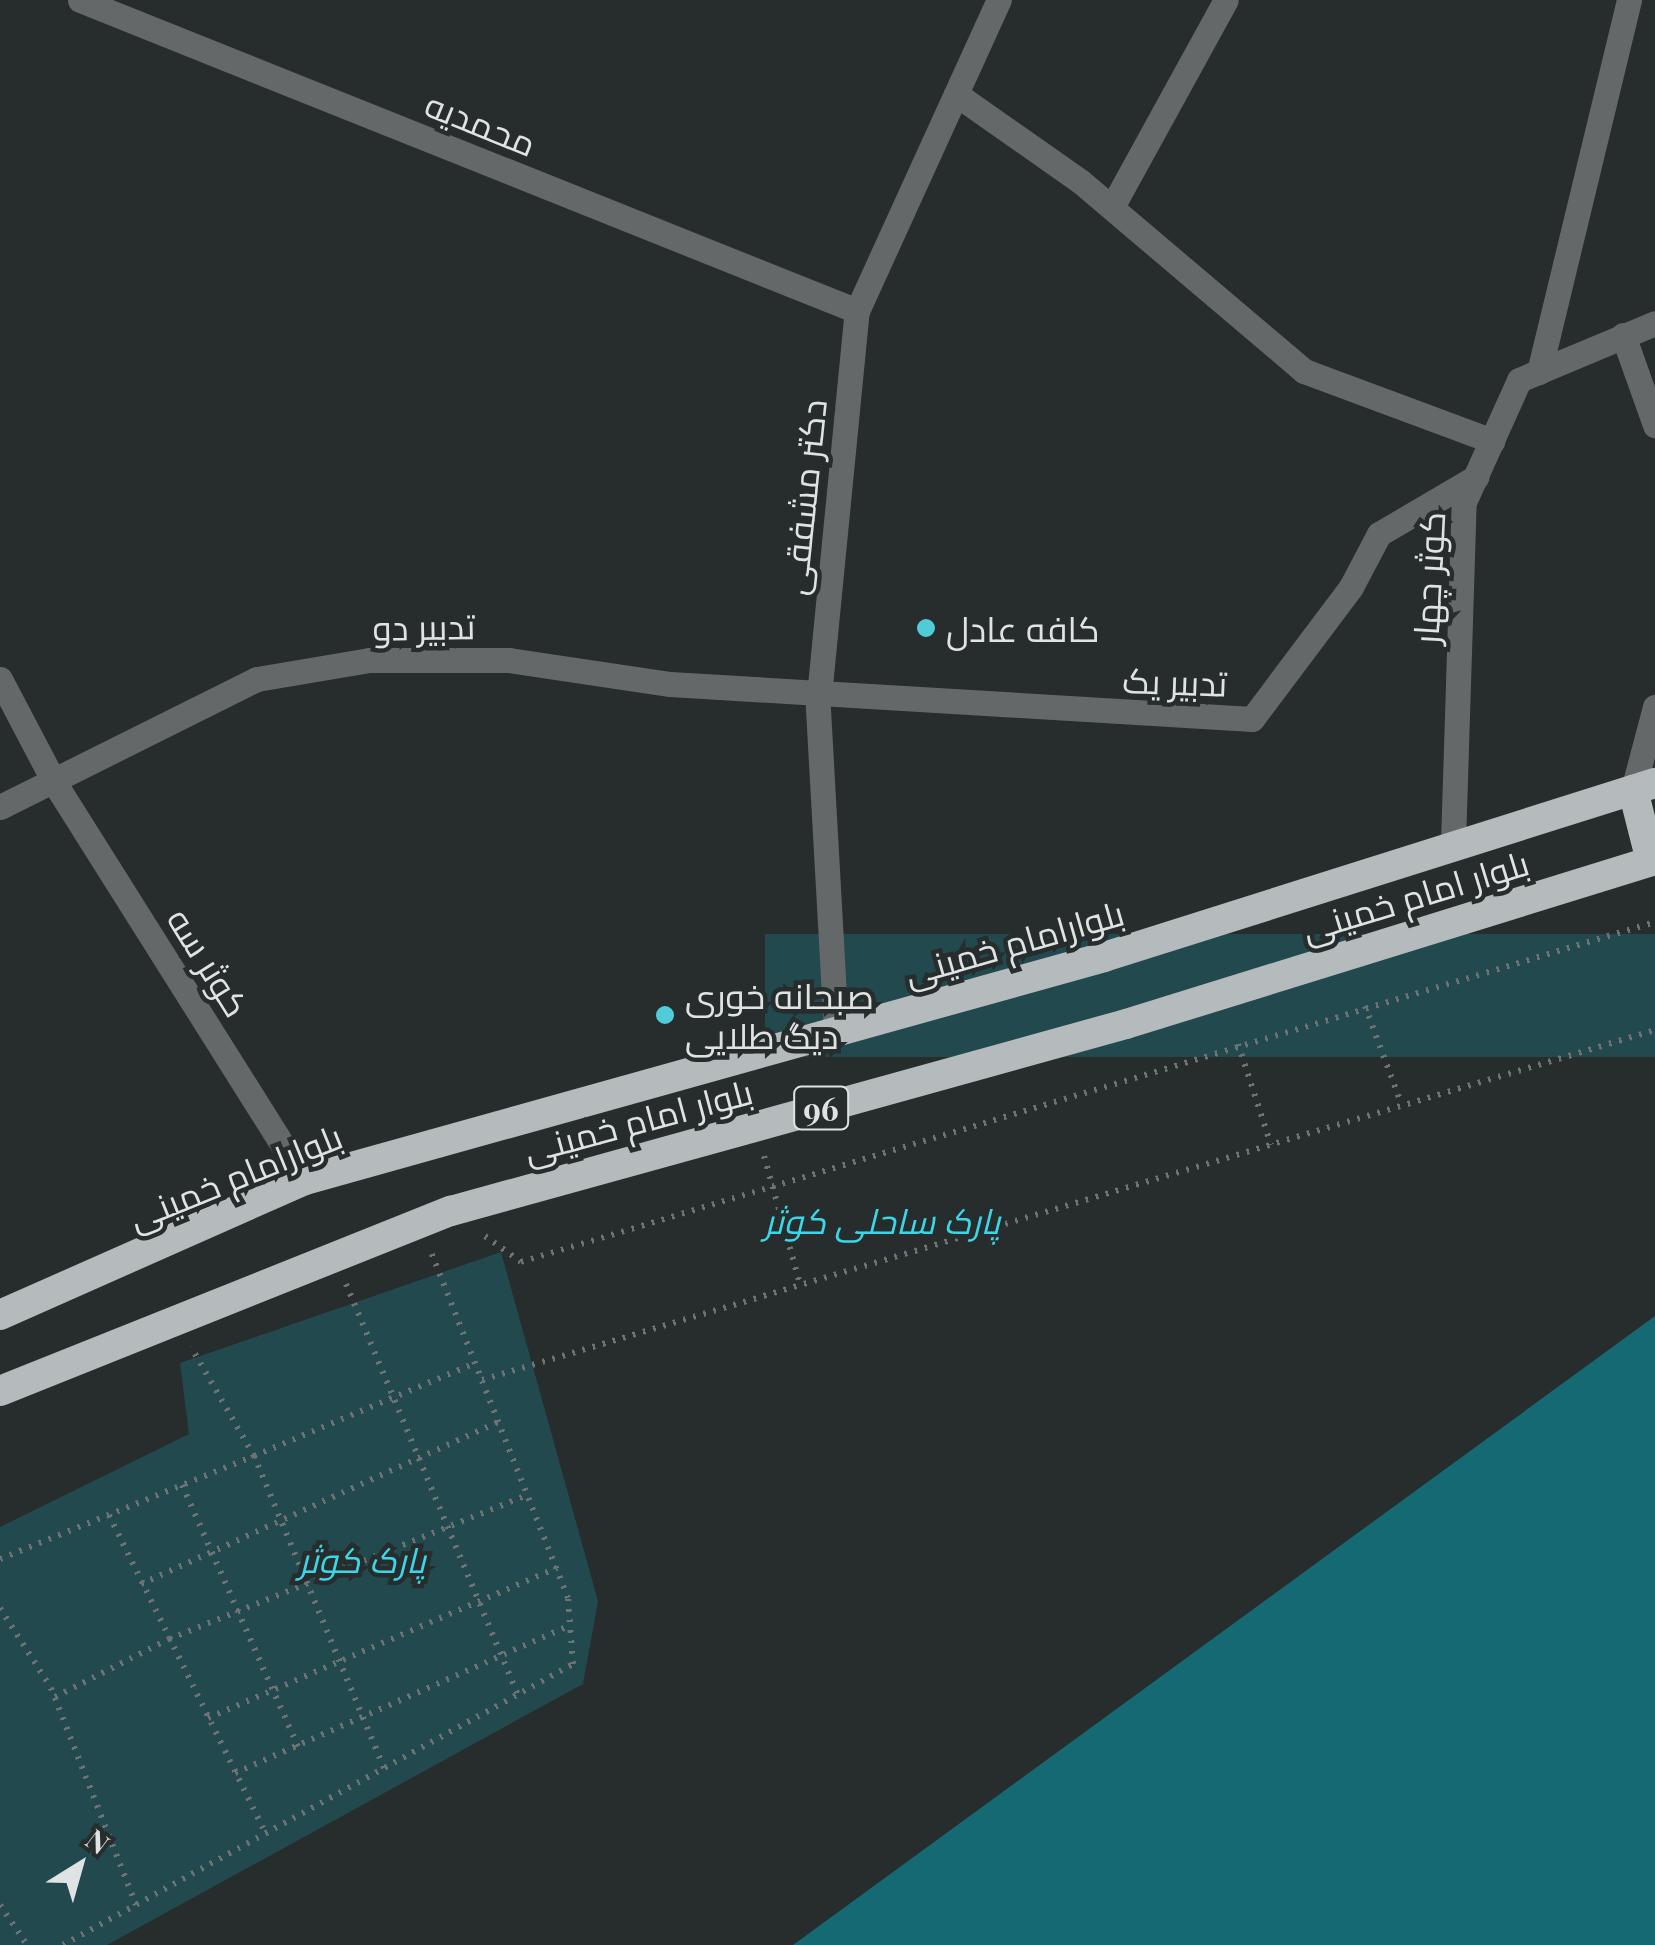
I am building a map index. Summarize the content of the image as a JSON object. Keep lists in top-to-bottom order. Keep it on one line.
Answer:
{"streets":{"highway":["بلوار امام خمینی","بلوارامام خمینی","96"],"street":["محمدیه","دکتر مشفقی","کوثر چهار","تدبیر دو","تدبیر یک","کوثر سه"]},"crossings":[["محمدیه","دکتر مشفقی"],["دکتر مشفقی","تدبیر دو"],["دکتر مشفقی","تدبیر یک"],["دکتر مشفقی","بلوارامام خمینی"],["کوثر چهار","تدبیر یک"],["کوثر چهار","بلوارامام خمینی"],["تدبیر دو","تدبیر یک"],["تدبیر دو","کوثر سه"],["بلوارامام خمینی","کوثر سه"]],"parks":["پارک ساحلی کوثر","پارک کوثر"],"places":["کافه عادل","صبحانه خوری دیگ طلایی"],"north":"top right"}
